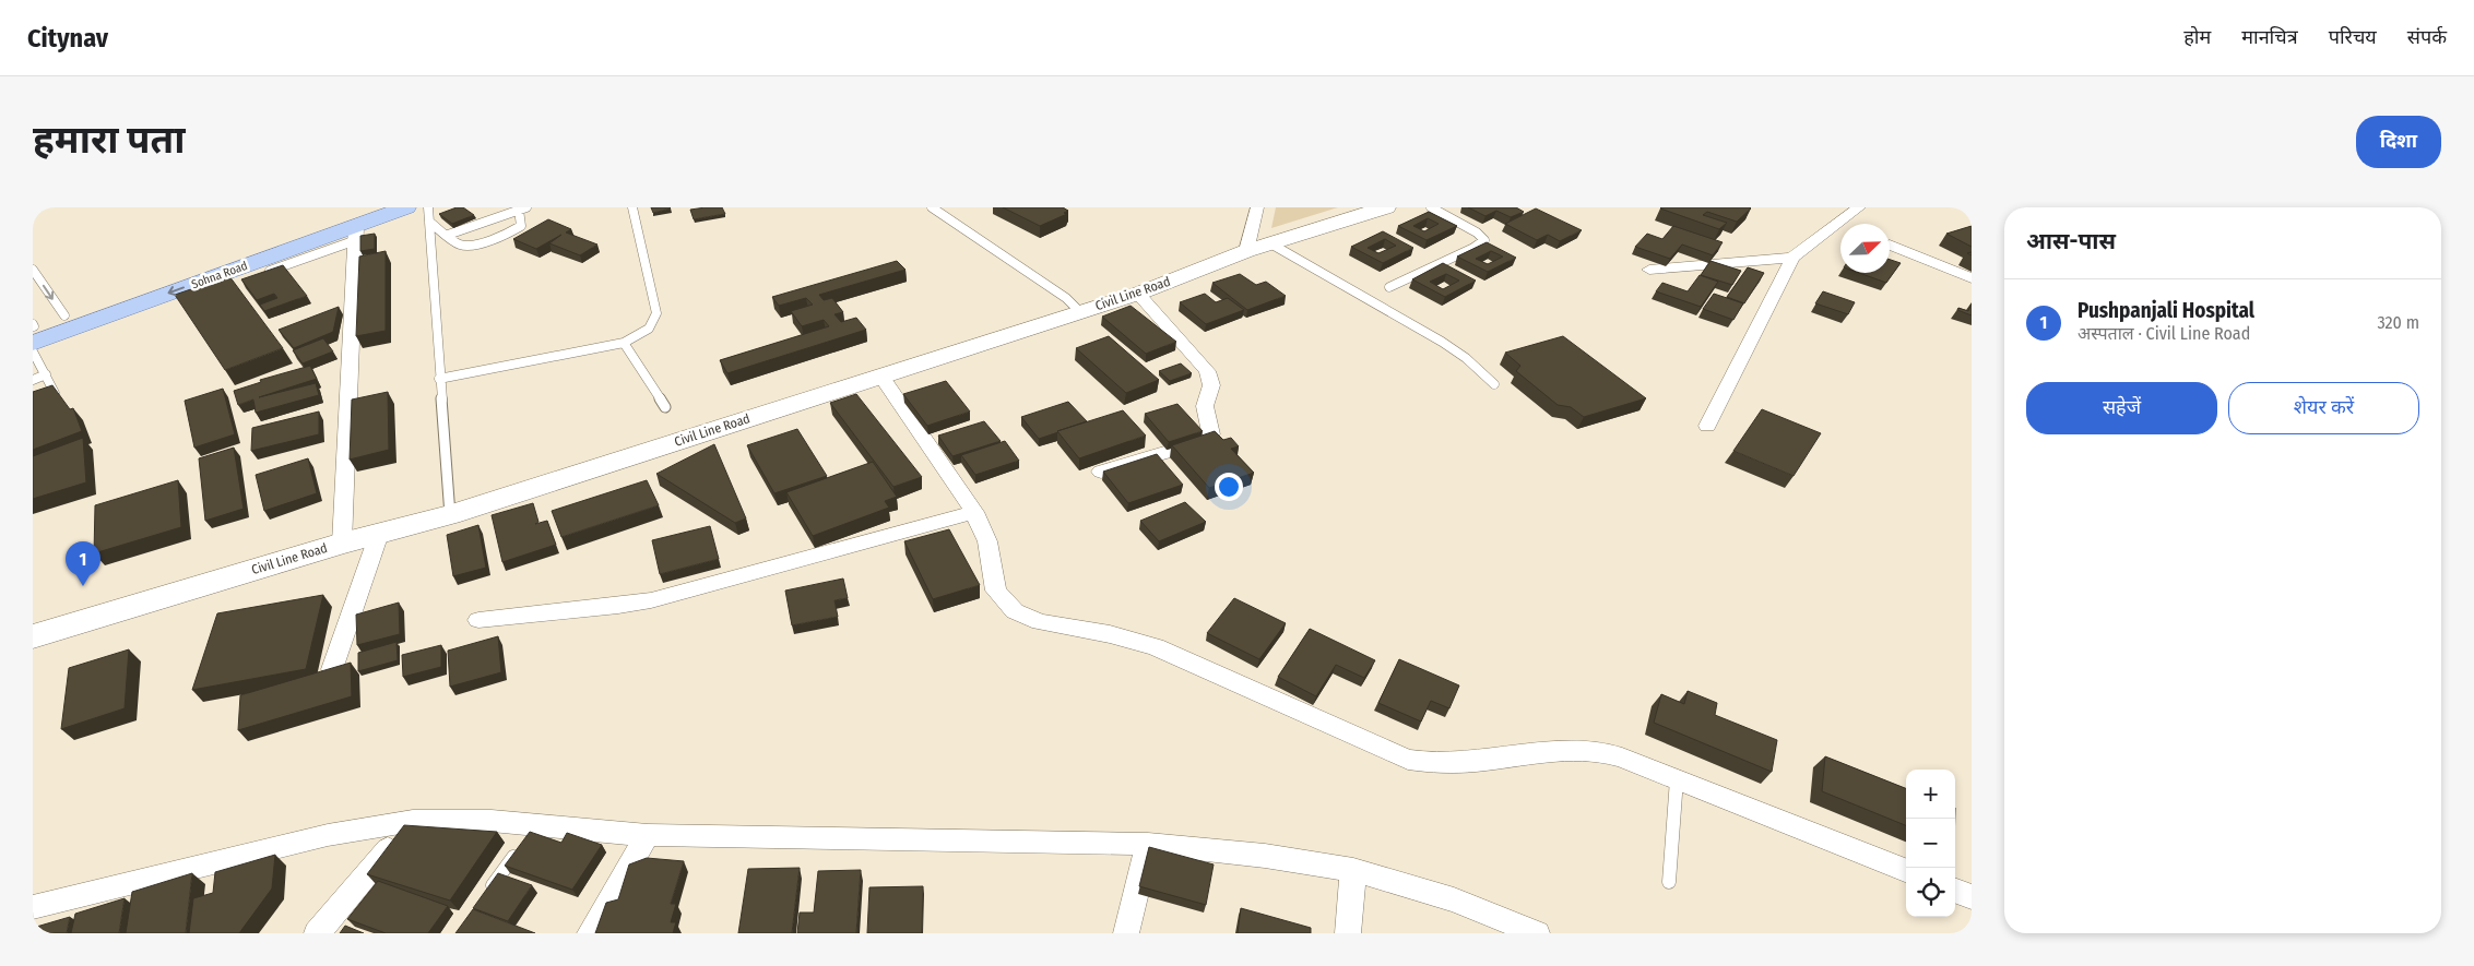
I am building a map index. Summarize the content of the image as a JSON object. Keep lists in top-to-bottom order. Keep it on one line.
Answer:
{"streets":{"main road":["Sohna Road"],"street":["Civil Line Road"]},"north":"top right","page":{"header":"Citynav","nav":["होम","मानचित्र","परिचय","संपर्क"],"buttons":["दिशा",["सहेजें","शेयर करें"]],"title":"हमारा पता","heading":"आस-पास","list":[{"mark":"1","name":"Pushpanjali Hospital","note":"अस्पताल · Civil Line Road","value":"320 m"}],"pins":"1","map_buttons":["+","−"]}}
